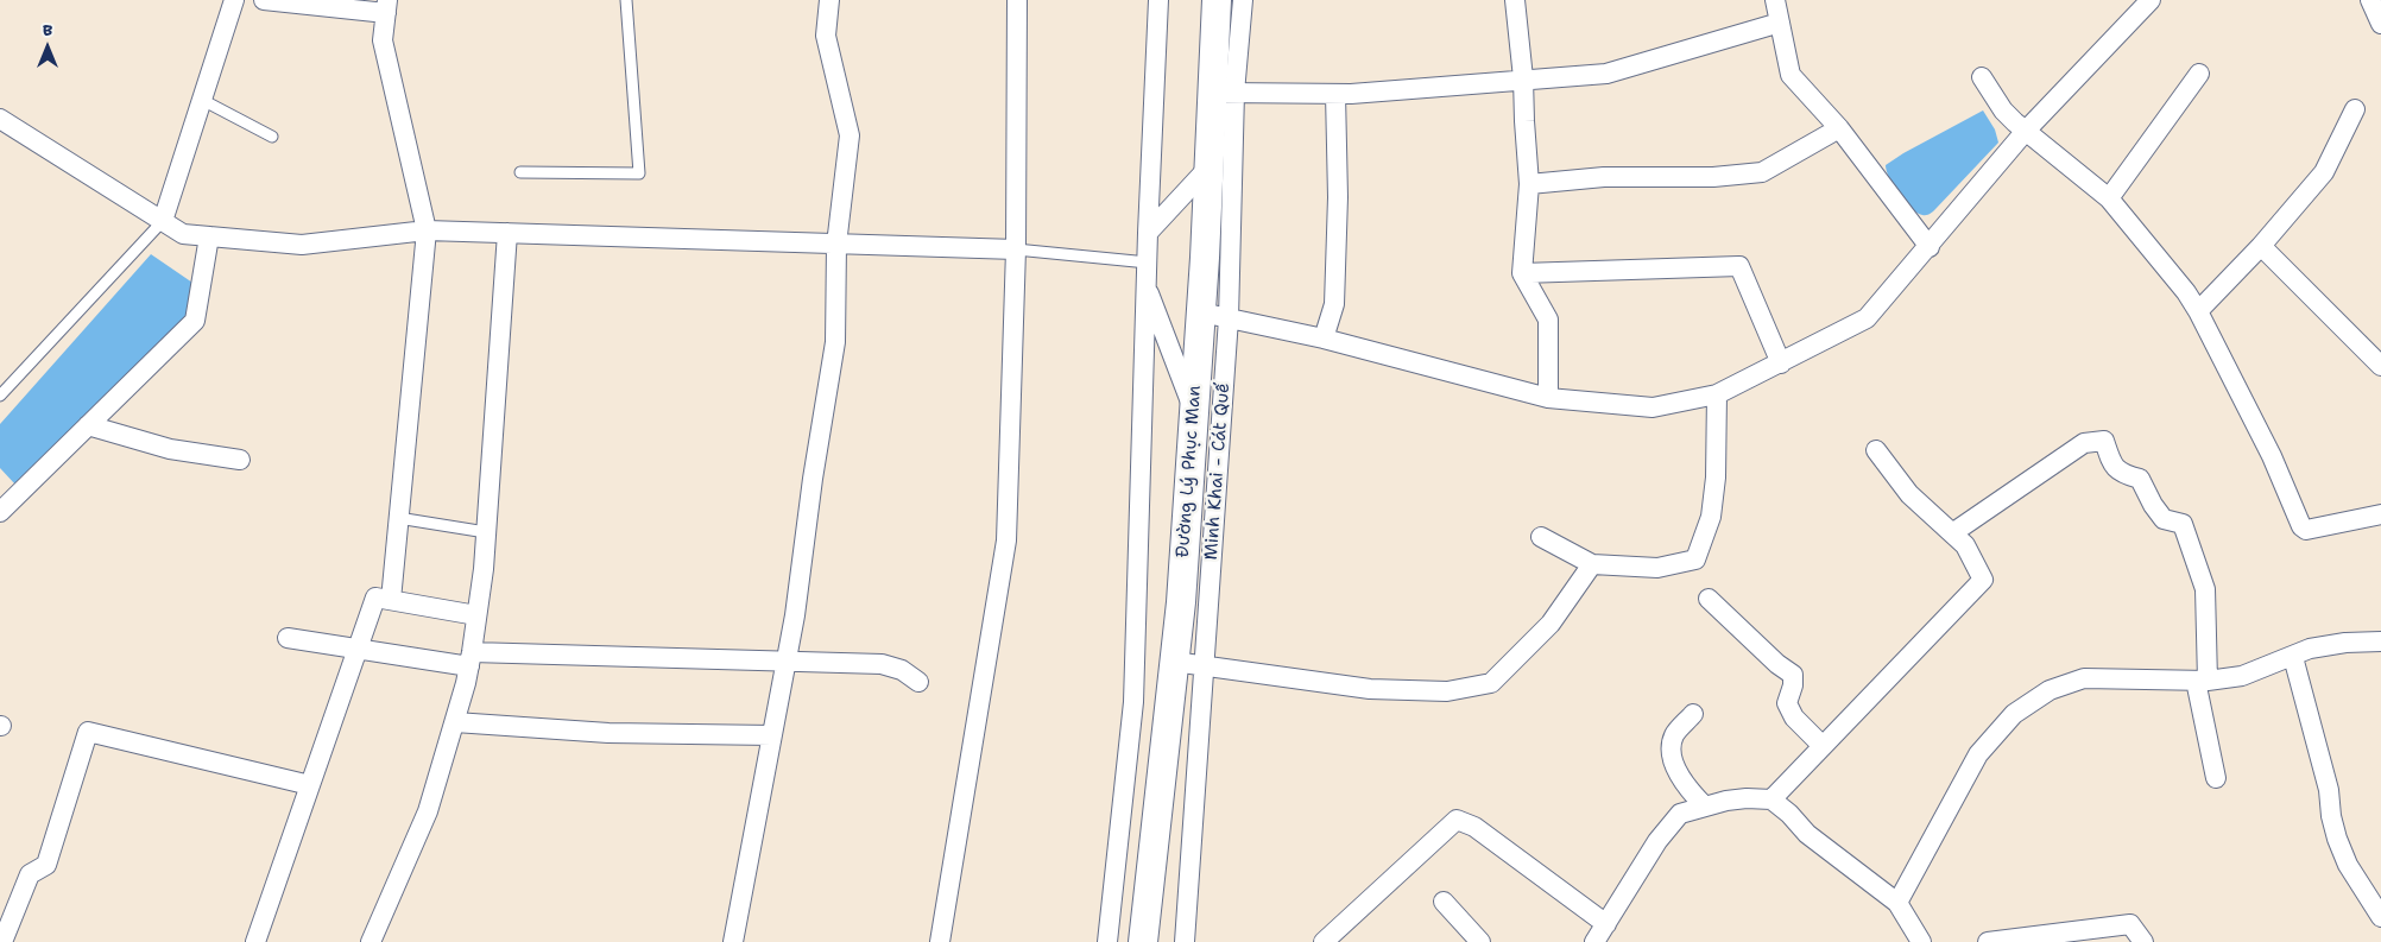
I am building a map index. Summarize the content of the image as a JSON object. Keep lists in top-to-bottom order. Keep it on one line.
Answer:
{"streets":{"main road":["Đường Lý Phục Man"],"street":["Minh Khai - Cát Quế"]},"crossings":[["Đường Lý Phục Man","Minh Khai - Cát Quế"]],"north":"top"}
